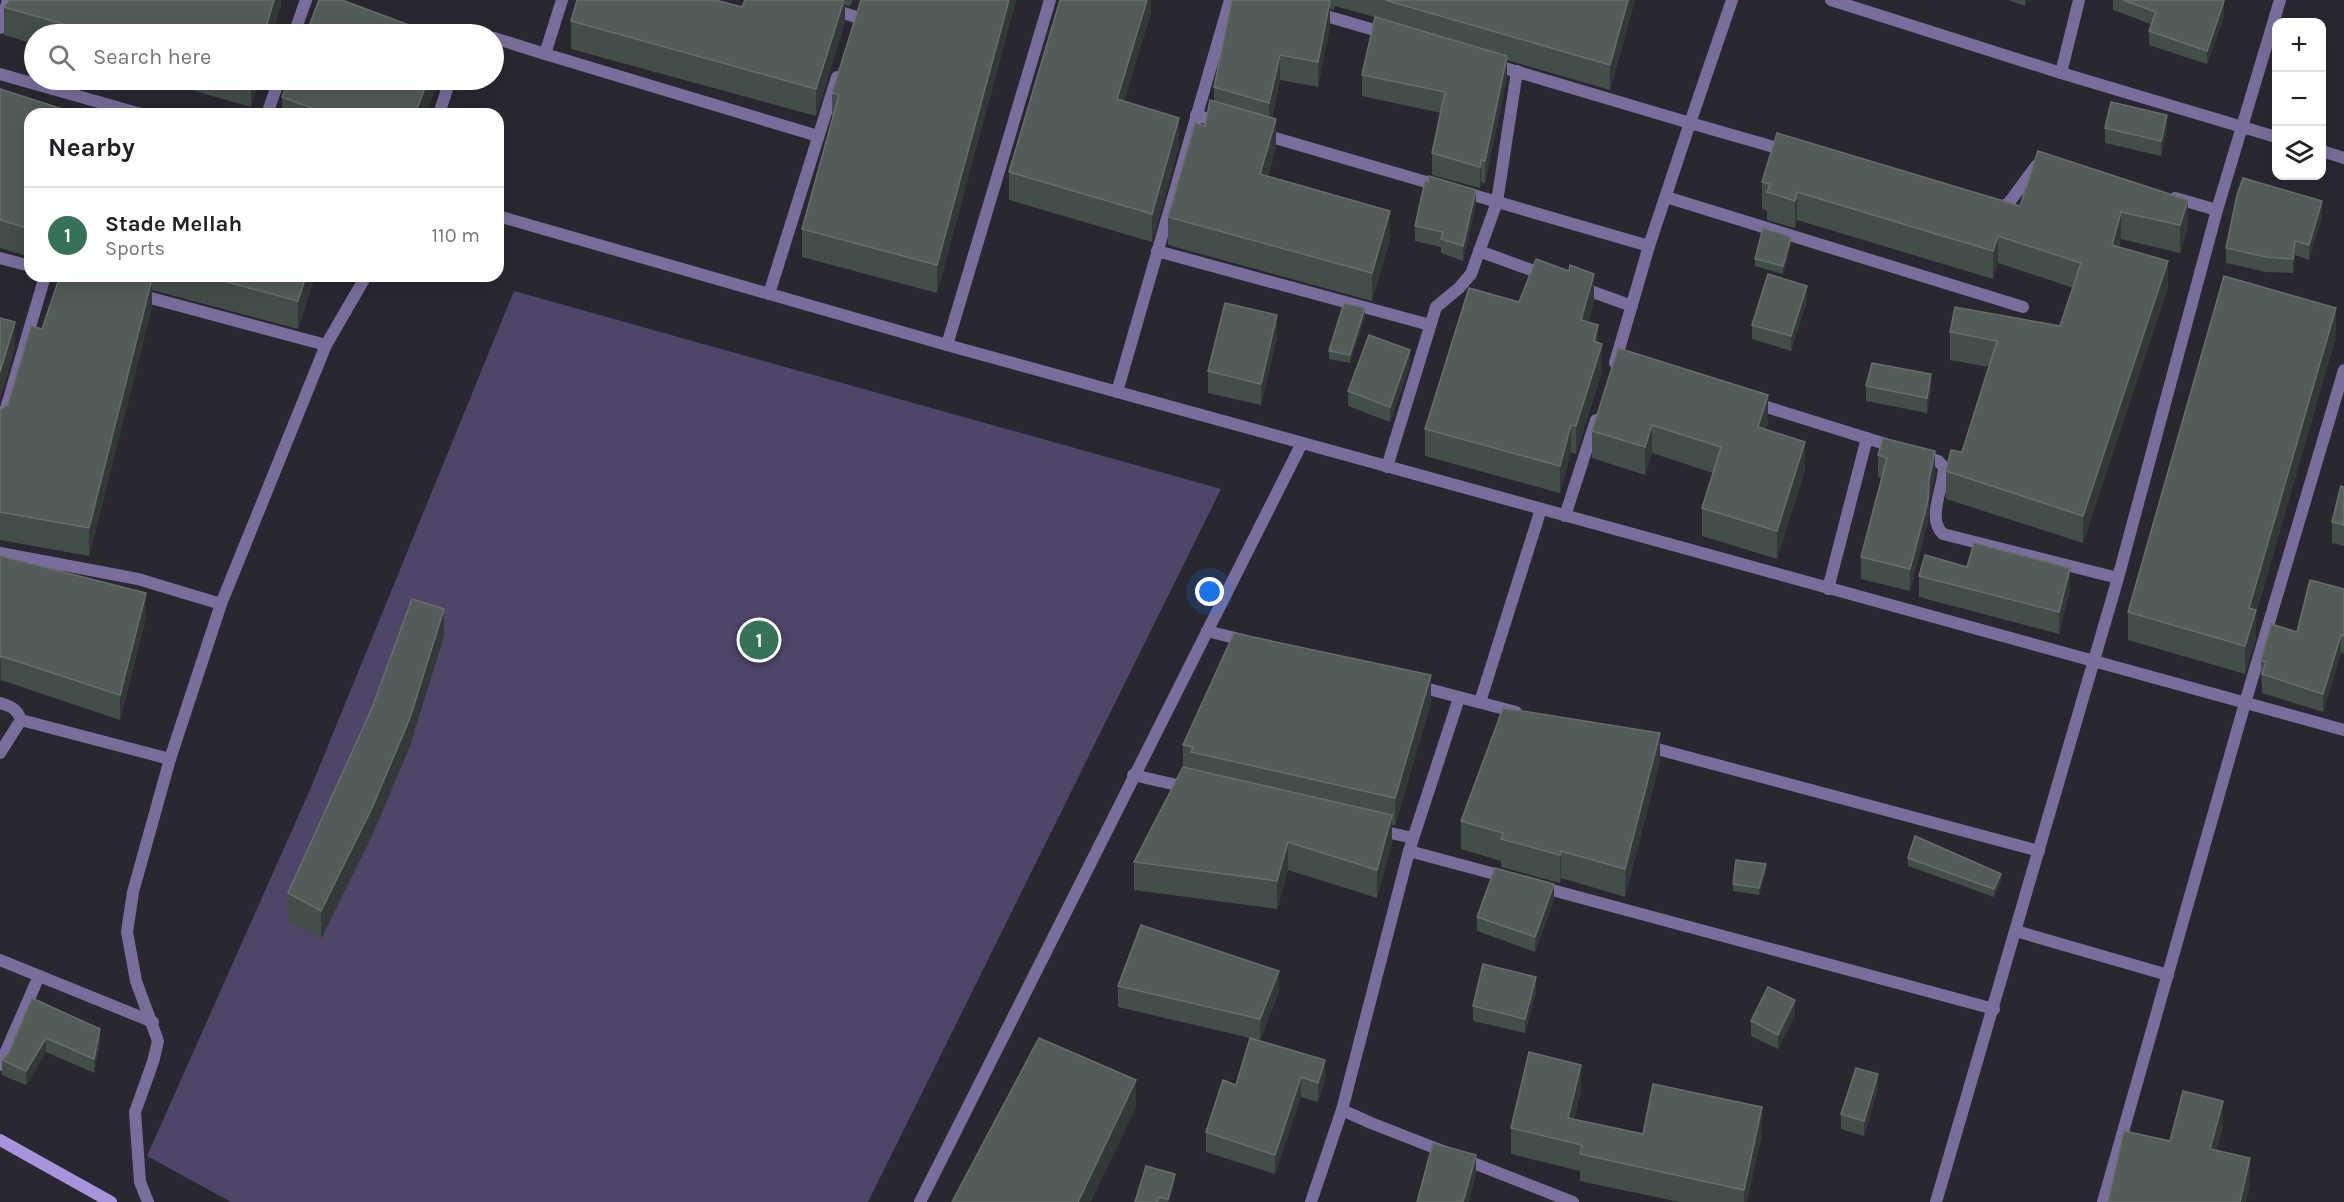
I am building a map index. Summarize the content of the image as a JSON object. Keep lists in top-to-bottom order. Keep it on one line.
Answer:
{"page":{"map_buttons":["+","−"],"search":"Search here","heading":"Nearby","list":[{"mark":"1","name":"Stade Mellah","note":"Sports","value":"110 m"}],"pins":"1"}}
